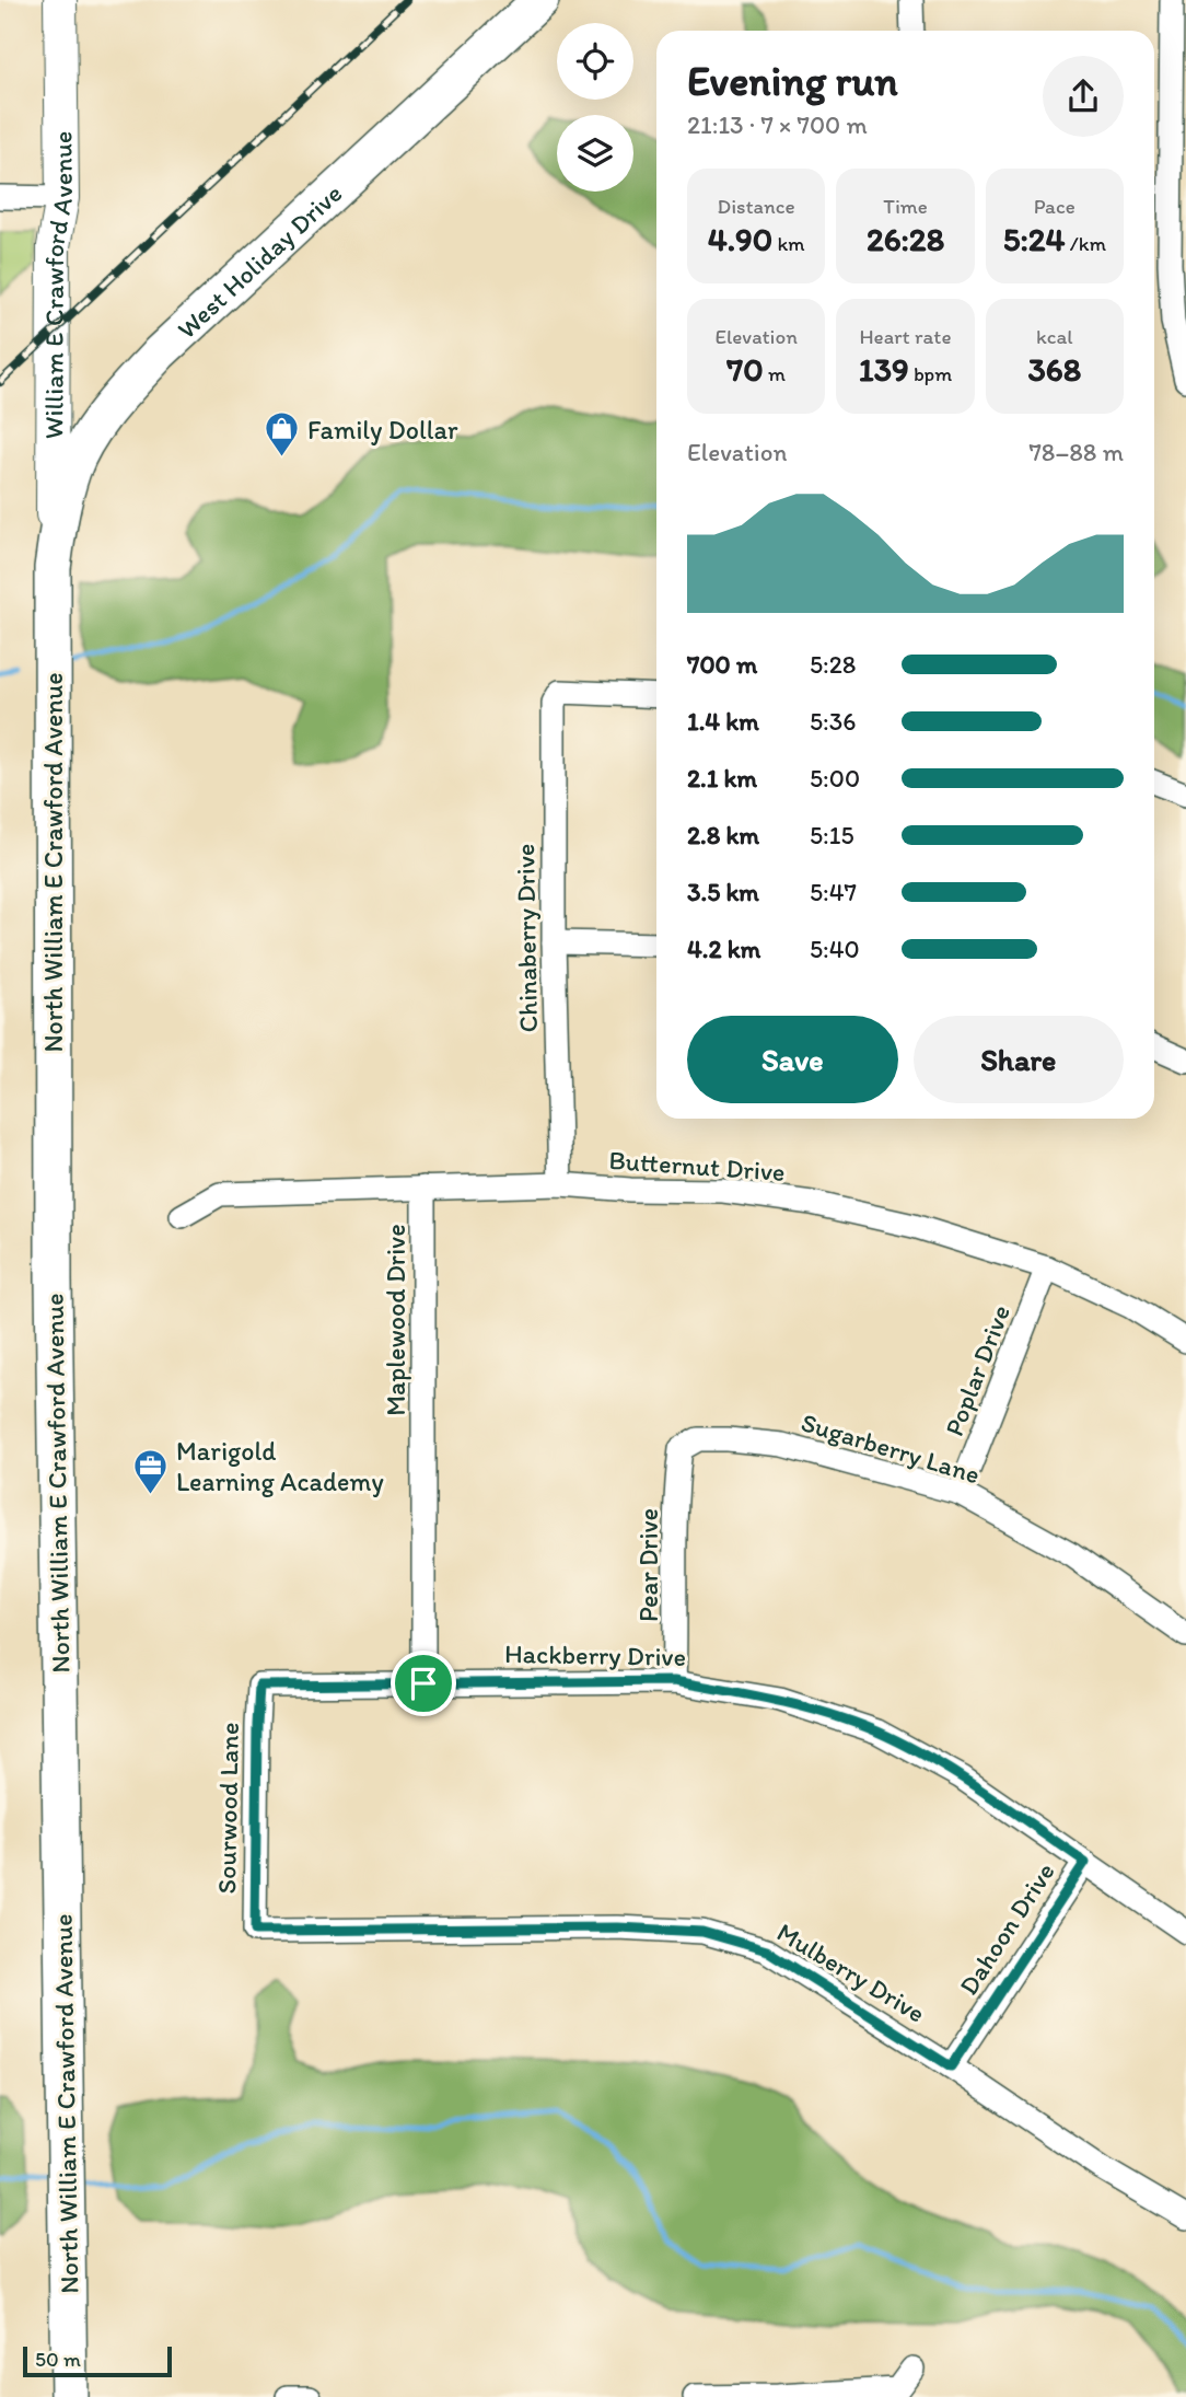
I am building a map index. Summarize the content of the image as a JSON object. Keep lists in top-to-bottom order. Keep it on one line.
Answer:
{"streets":{"main road":["West Holiday Drive","William E Crawford Avenue","North William E Crawford Avenue"],"street":["Chinaberry Drive","Butternut Drive","Maplewood Drive","Poplar Drive","Sugarberry Lane","Pear Drive","Hackberry Drive","Sourwood Lane","Dahoon Drive","Mulberry Drive"]},"crossings":[["West Holiday Drive","William E Crawford Avenue"],["West Holiday Drive","North William E Crawford Avenue"],["William E Crawford Avenue","North William E Crawford Avenue"],["Chinaberry Drive","Butternut Drive"],["Butternut Drive","Maplewood Drive"],["Butternut Drive","Poplar Drive"],["Maplewood Drive","Hackberry Drive"],["Poplar Drive","Sugarberry Lane"],["Sugarberry Lane","Pear Drive"],["Pear Drive","Hackberry Drive"],["Hackberry Drive","Sourwood Lane"],["Hackberry Drive","Dahoon Drive"],["Sourwood Lane","Mulberry Drive"],["Dahoon Drive","Mulberry Drive"]],"places":{"shop":["Family Dollar"],"office":["Marigold Learning Academy"]},"scale_bar":"50 m","page":{"heading":["Evening run","21:13 · 7 × 700 m"],"stats":[["Distance","4.90 km"],["Time","26:28"],["Pace","5:24 /km"],["Elevation","70 m"],["Heart rate","139 bpm"],["kcal","368"]],"chart":["Elevation","78–88 m"],"list":[{"name":"700 m","note":"5:28"},{"name":"1.4 km","note":"5:36"},{"name":"2.1 km","note":"5:00"},{"name":"2.8 km","note":"5:15"},{"name":"3.5 km","note":"5:47"},{"name":"4.2 km","note":"5:40"}],"buttons":["Save","Share"],"scale":"50 m"}}
